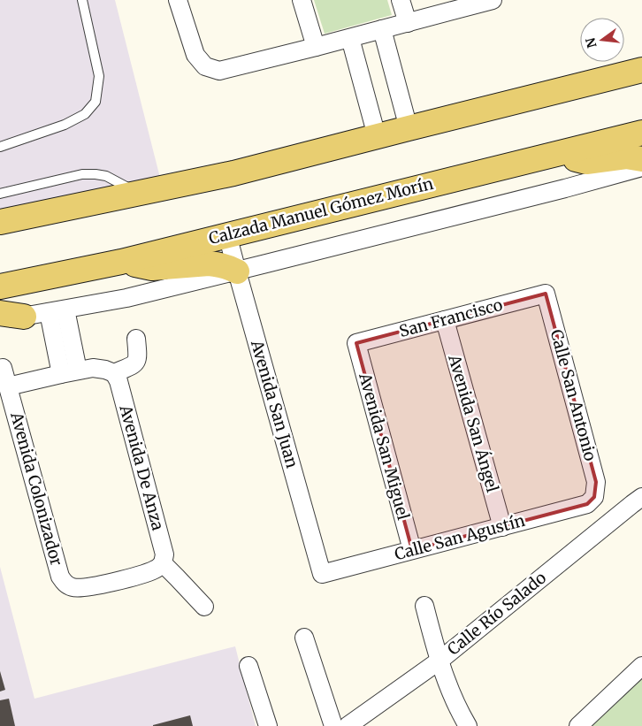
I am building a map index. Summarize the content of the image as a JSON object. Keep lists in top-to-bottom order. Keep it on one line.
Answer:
{"streets":{"main road":["Calzada Manuel Gómez Morín"],"street":["San Francisco","Calle San Antonio","Avenida San Juan","Avenida San Ángel","Avenida San Miguel","Avenida De Anza","Avenida Colonizador","Calle San Agustín","Calle Río Salado"]},"crossings":[["Calzada Manuel Gómez Morín","Avenida San Juan"],["San Francisco","Calle San Antonio"],["San Francisco","Avenida San Ángel"],["San Francisco","Avenida San Miguel"],["Calle San Antonio","Calle San Agustín"],["Avenida San Juan","Calle San Agustín"],["Avenida San Ángel","Calle San Agustín"],["Avenida San Miguel","Calle San Agustín"],["Avenida De Anza","Avenida Colonizador"]],"north":"left"}
